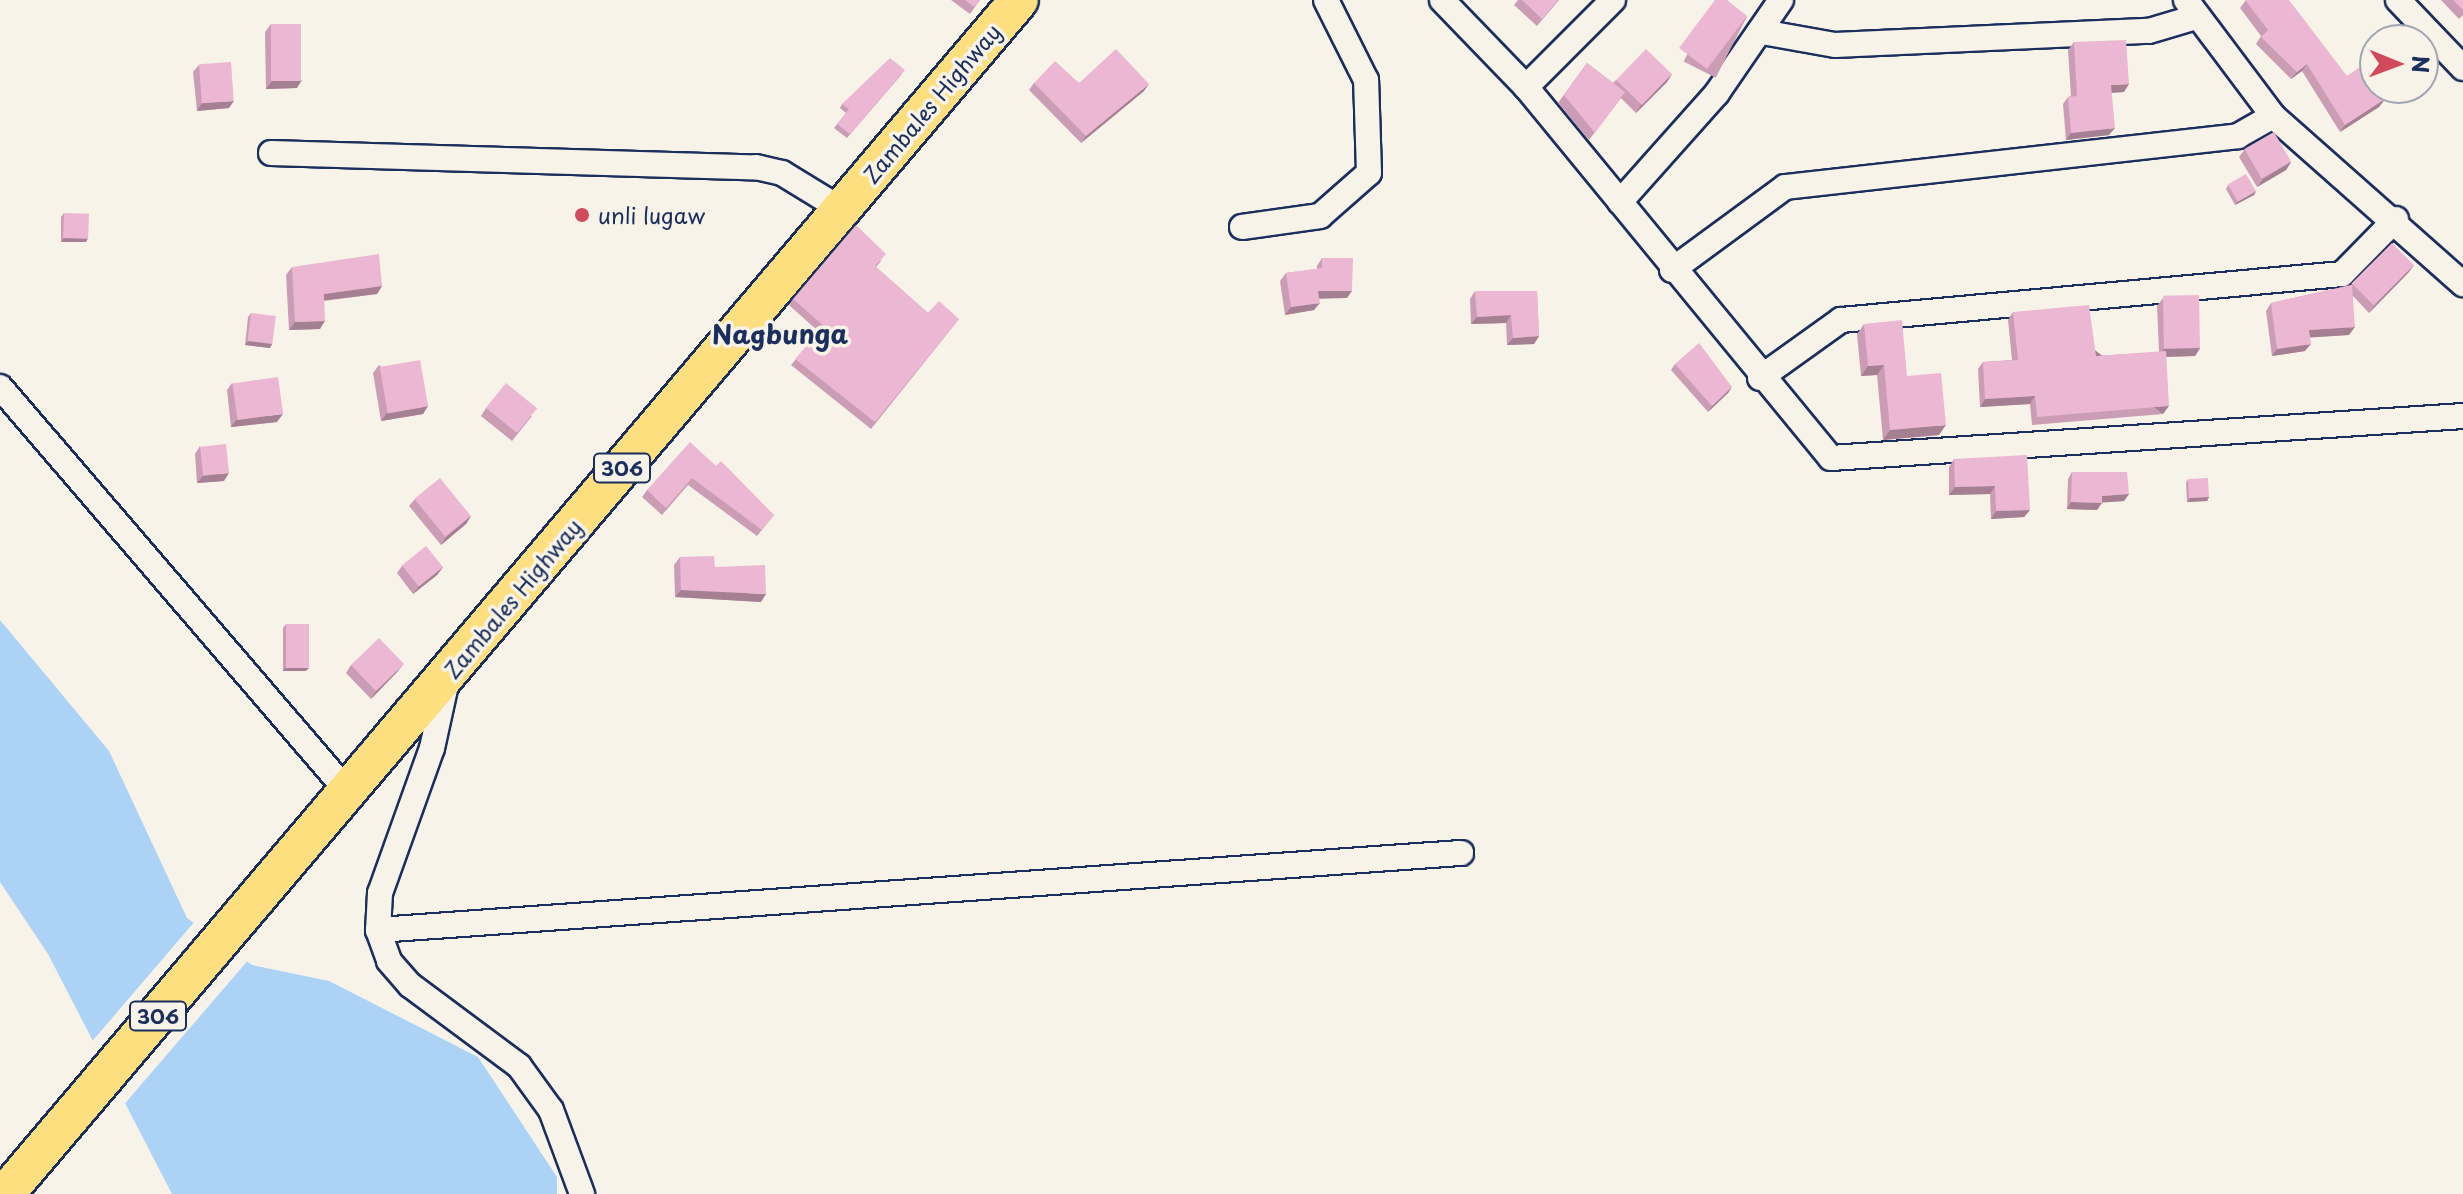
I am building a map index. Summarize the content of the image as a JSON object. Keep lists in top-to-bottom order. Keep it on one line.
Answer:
{"streets":{"main road":["Zambales Highway","306"]},"districts":["Nagbunga"],"places":["unli lugaw"],"north":"right"}
